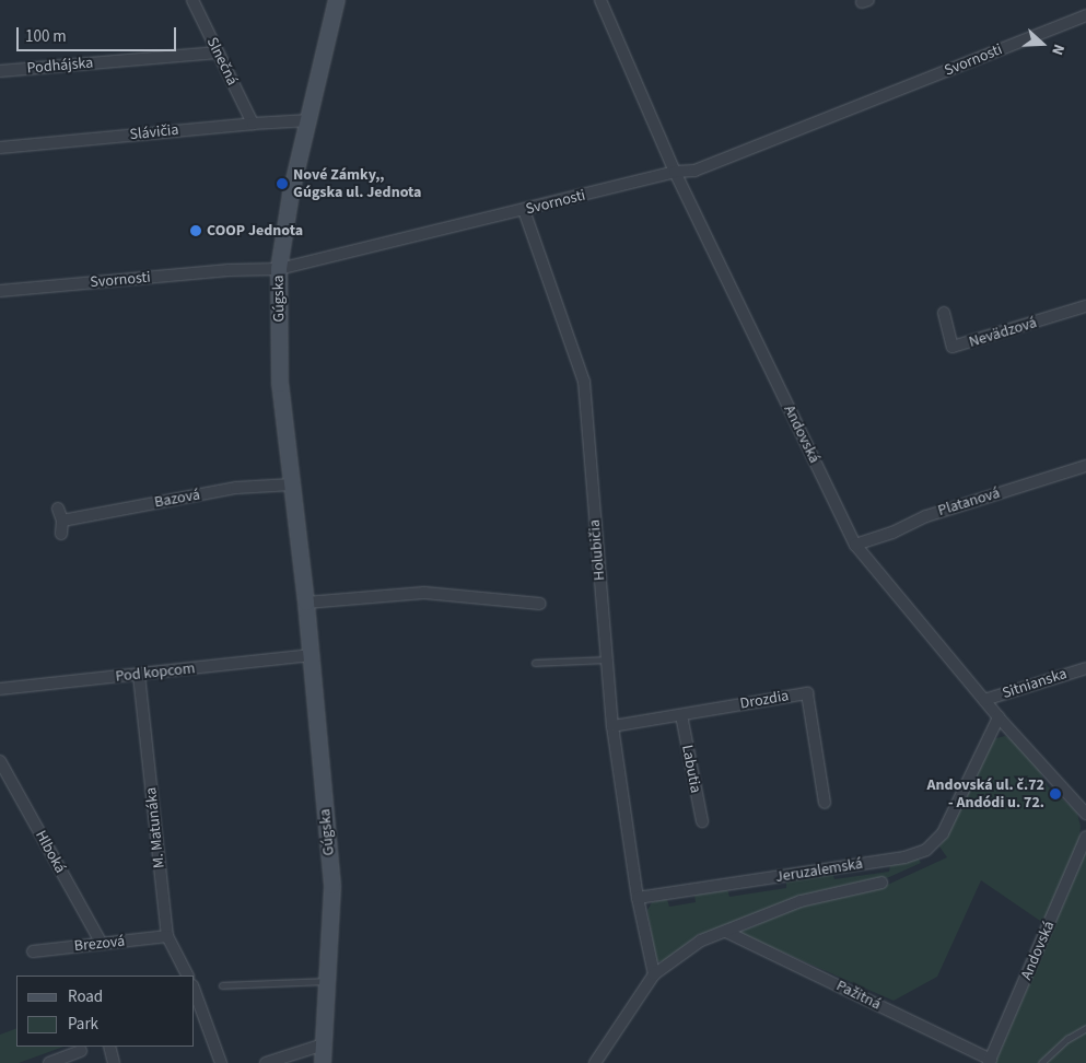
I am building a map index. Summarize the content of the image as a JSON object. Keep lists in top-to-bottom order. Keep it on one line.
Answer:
{"streets":{"main road":["Gúgska"],"street":["Svornosti","Slnečná","Podhájska","Slávičia","Nevädzová","Andovská","Bazová","Platanová","Holubičia","Pod kopcom","Sitnianska","Drozdia","Labutia","M. Matunáka","Hlboká","Jeruzalemská","Brezová","Pažitná"]},"crossings":[["Svornosti","Gúgska"],["Svornosti","Andovská"],["Svornosti","Holubičia"],["Slnečná","Podhájska"],["Slnečná","Slávičia"],["Slávičia","Gúgska"],["Gúgska","Bazová"],["Gúgska","Pod kopcom"],["Andovská","Platanová"],["Andovská","Sitnianska"],["Andovská","Jeruzalemská"],["Andovská","Pažitná"],["Holubičia","Drozdia"],["Holubičia","Jeruzalemská"],["Pod kopcom","M. Matunáka"],["Drozdia","Labutia"],["M. Matunáka","Brezová"],["Hlboká","Brezová"],["Jeruzalemská","Pažitná"]],"places":["Nové Zámky,, Gúgska ul. Jednota","COOP Jednota","Andovská ul. č.72 - Andódi u. 72."],"legend":["Road","Park"],"scale_bar":"100 m","north":"right"}
